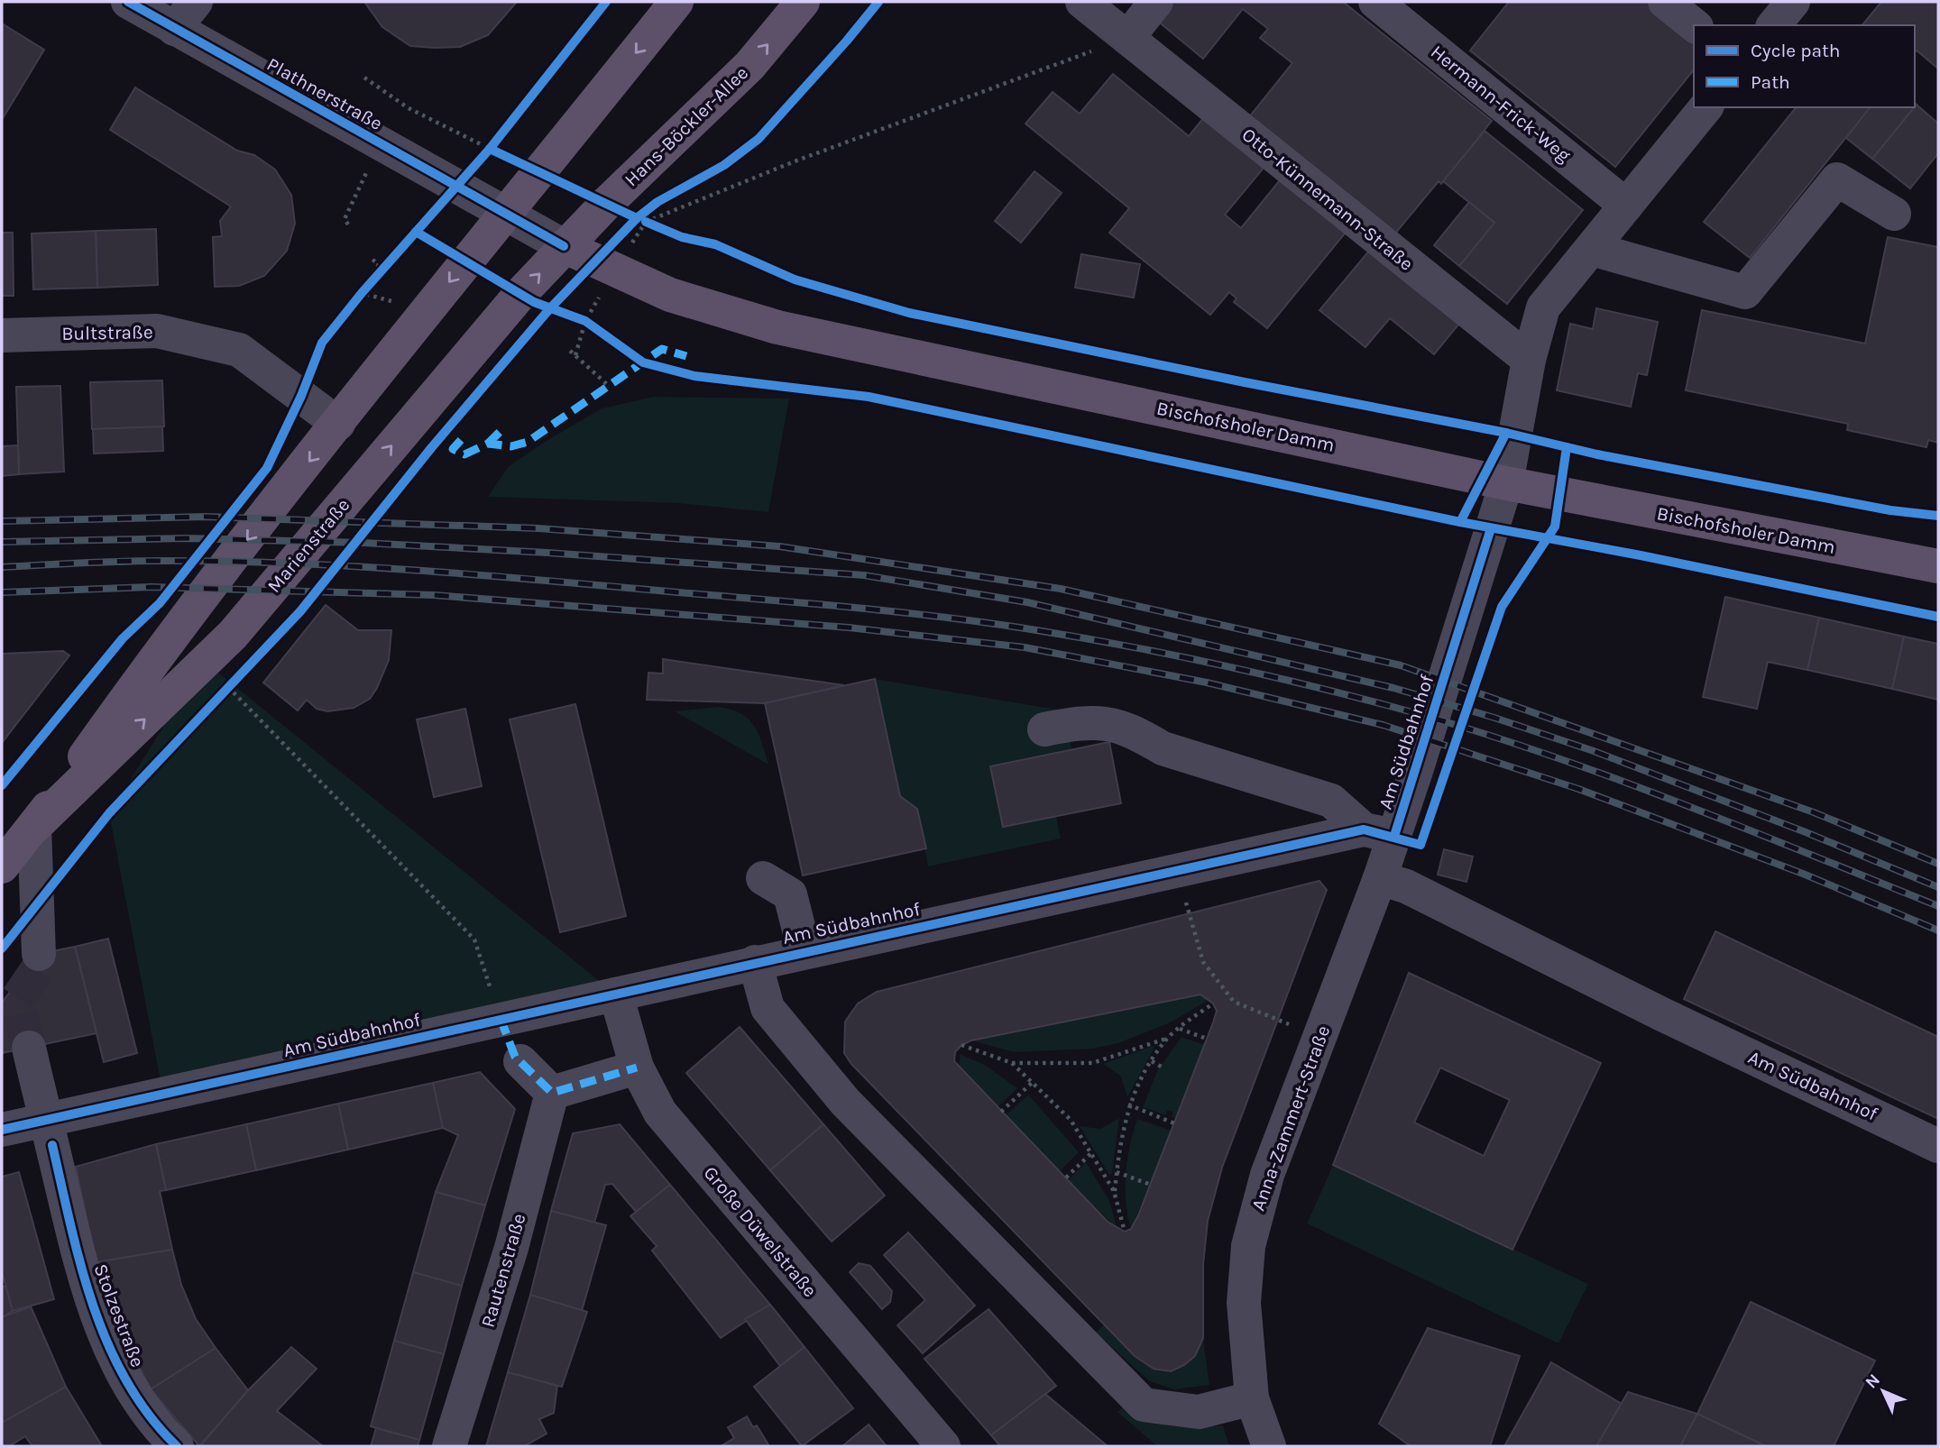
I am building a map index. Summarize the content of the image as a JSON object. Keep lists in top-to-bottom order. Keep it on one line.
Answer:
{"streets":{"main road":["Hans-Böckler-Allee","Bischofsholer Damm","Marienstraße"],"street":["Plathnerstraße","Hermann-Frick-Weg","Otto-Künnemann-Straße","Bultstraße","Am Südbahnhof","Anna-Zammert-Straße","Große Düwelstraße","Rautenstraße","Stolzestraße"]},"crossings":[["Plathnerstraße","Marienstraße"],["Hans-Böckler-Allee","Bischofsholer Damm"],["Hans-Böckler-Allee","Marienstraße"],["Otto-Künnemann-Straße","Am Südbahnhof"],["Bultstraße","Marienstraße"],["Bischofsholer Damm","Marienstraße"],["Bischofsholer Damm","Am Südbahnhof"],["Am Südbahnhof","Anna-Zammert-Straße"],["Am Südbahnhof","Große Düwelstraße"],["Am Südbahnhof","Stolzestraße"]],"legend":["Cycle path","Path"],"north":"top left"}
